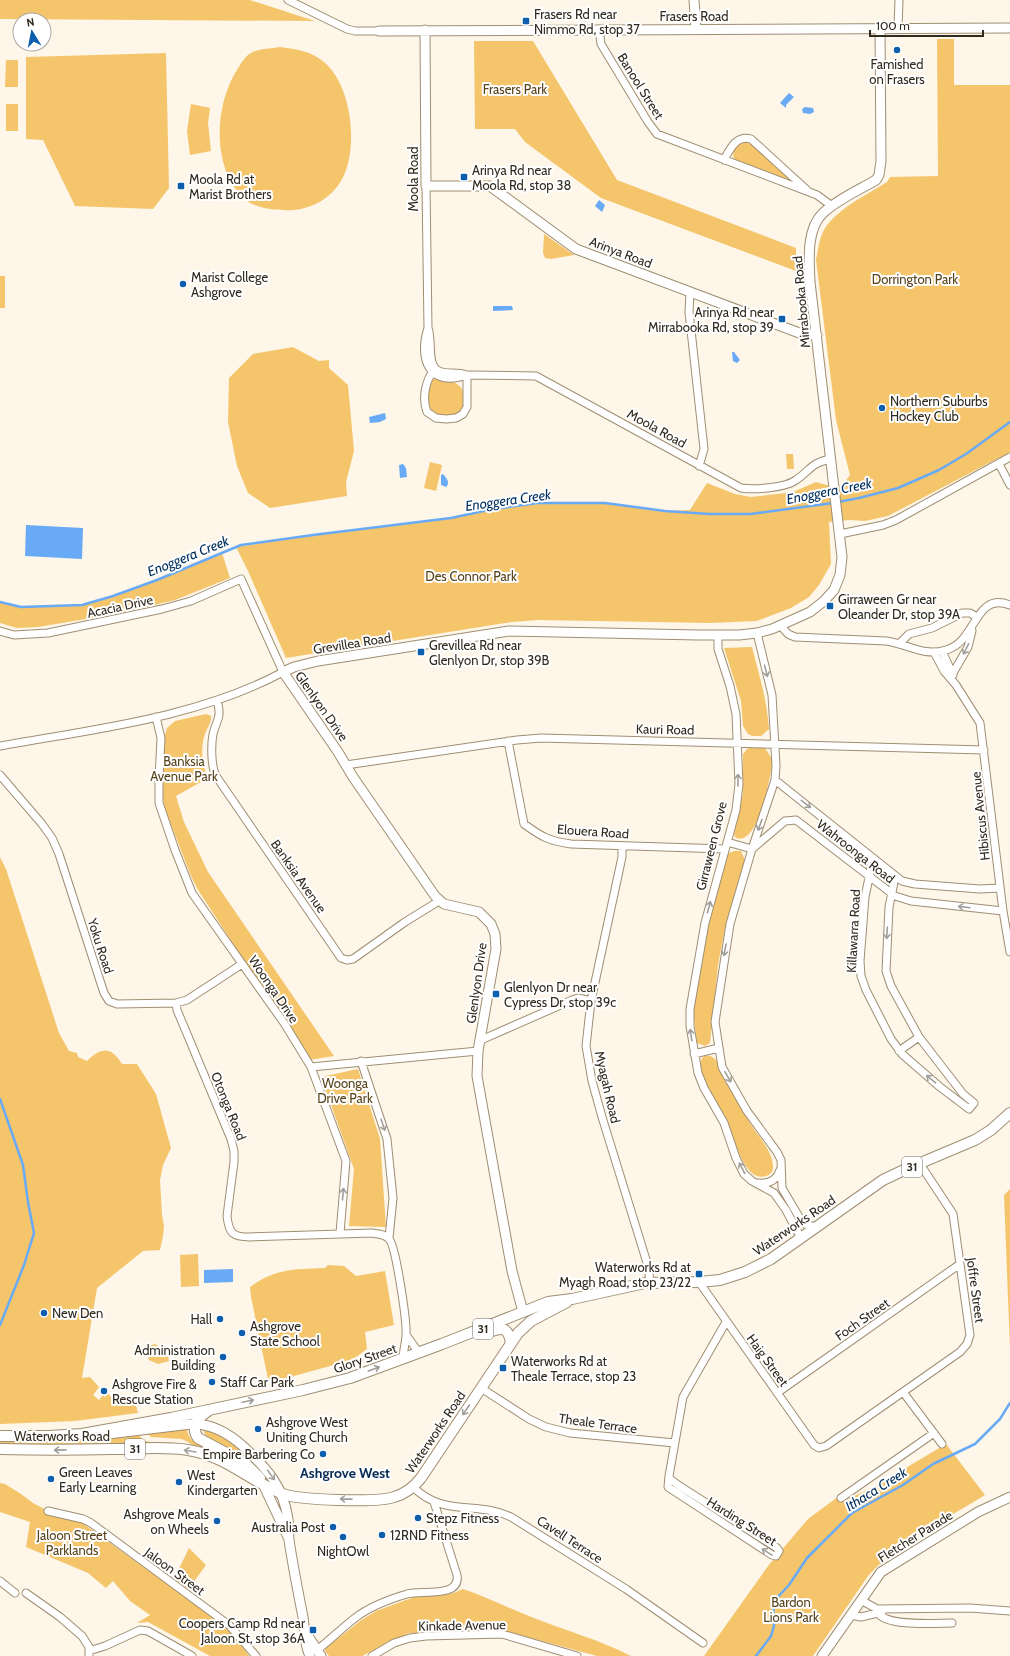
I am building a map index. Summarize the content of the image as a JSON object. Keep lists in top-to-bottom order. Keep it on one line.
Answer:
{"streets":{"main road":["31","Waterworks Road","Glory Street"],"street":["Frasers Road","Banool Street","Moola Road","Arinya Road","Mirrabooka Road","Acacia Drive","Grevillea Road","Glenlyon Drive","Kauri Road","Hibiscus Avenue","Elouera Road","Girraween Grove","Wahroonga Road","Banksia Avenue","Killawarra Road","Yoku Road","Woonga Drive","Myagah Road","Otonga Road","Joffre Street","Foch Street","Haig Street","Theale Terrace","Harding Street","Fletcher Parade","Cavell Terrace","Jaloon Street","Kinkade Avenue"]},"crossings":[["Frasers Road","Banool Street"],["Frasers Road","Moola Road"],["Frasers Road","Mirrabooka Road"],["Banool Street","Mirrabooka Road"],["Moola Road","Arinya Road"],["Moola Road","Mirrabooka Road"],["Arinya Road","Mirrabooka Road"],["Acacia Drive","Glenlyon Drive"],["Grevillea Road","Glenlyon Drive"],["Grevillea Road","Girraween Grove"],["Grevillea Road","Banksia Avenue"],["Grevillea Road","Woonga Drive"],["Glenlyon Drive","Kauri Road"],["Glenlyon Drive","Banksia Avenue"],["Glenlyon Drive","Waterworks Road"],["Glenlyon Drive","Glory Street"],["Kauri Road","Hibiscus Avenue"],["Kauri Road","Elouera Road"],["Kauri Road","Girraween Grove"],["Hibiscus Avenue","Wahroonga Road"],["Elouera Road","Girraween Grove"],["Elouera Road","Wahroonga Road"],["Elouera Road","Myagah Road"],["Girraween Grove","Wahroonga Road"],["Girraween Grove","Waterworks Road"],["Wahroonga Road","Killawarra Road"],["Yoku Road","Woonga Drive"],["Yoku Road","Otonga Road"],["Woonga Drive","Otonga Road"],["Myagah Road","Waterworks Road"],["Waterworks Road","Joffre Street"],["Waterworks Road","Glory Street"],["Waterworks Road","Haig Street"],["Waterworks Road","Theale Terrace"],["Waterworks Road","Cavell Terrace"],["Joffre Street","Foch Street"],["Joffre Street","Haig Street"],["Foch Street","Haig Street"],["Haig Street","Harding Street"],["Theale Terrace","Harding Street"]],"one_way":["Glory Street"],"districts":["Ashgrove West"],"water":["Enoggera Creek","Ithaca Creek"],"parks":["Frasers Park","Dorrington Park","Des Connor Park","Banksia Avenue Park","Woonga Drive Park","Jaloon Street Parklands","Bardon Lions Park"],"places":{"transit":["Frasers Rd near Nimmo Rd, stop 37","Arinya Rd near Moola Rd, stop 38","Moola Rd at Marist Brothers","Arinya Rd near Mirrabooka Rd, stop 39","Girraween Gr near Oleander Dr, stop 39A","Grevillea Rd near Glenlyon Dr, stop 39B","Glenlyon Dr near Cypress Dr, stop 39c","Waterworks Rd at Myagh Road, stop 23/22","Waterworks Rd at Theale Terrace, stop 23","Coopers Camp Rd near Jaloon St, stop 36A"],"other":["Famished on Frasers","Marist College Ashgrove","Northern Suburbs Hockey Club","New Den","Hall","Ashgrove State School","Administration Building","Staff Car Park","Ashgrove Fire & Rescue Station","Ashgrove West Uniting Church","Empire Barbering Co","Green Leaves Early Learning","West Kindergarten","Stepz Fitness","Ashgrove Meals on Wheels","Australia Post","12RND Fitness","NightOwl"]},"scale_bar":"100 m","north":"top"}
